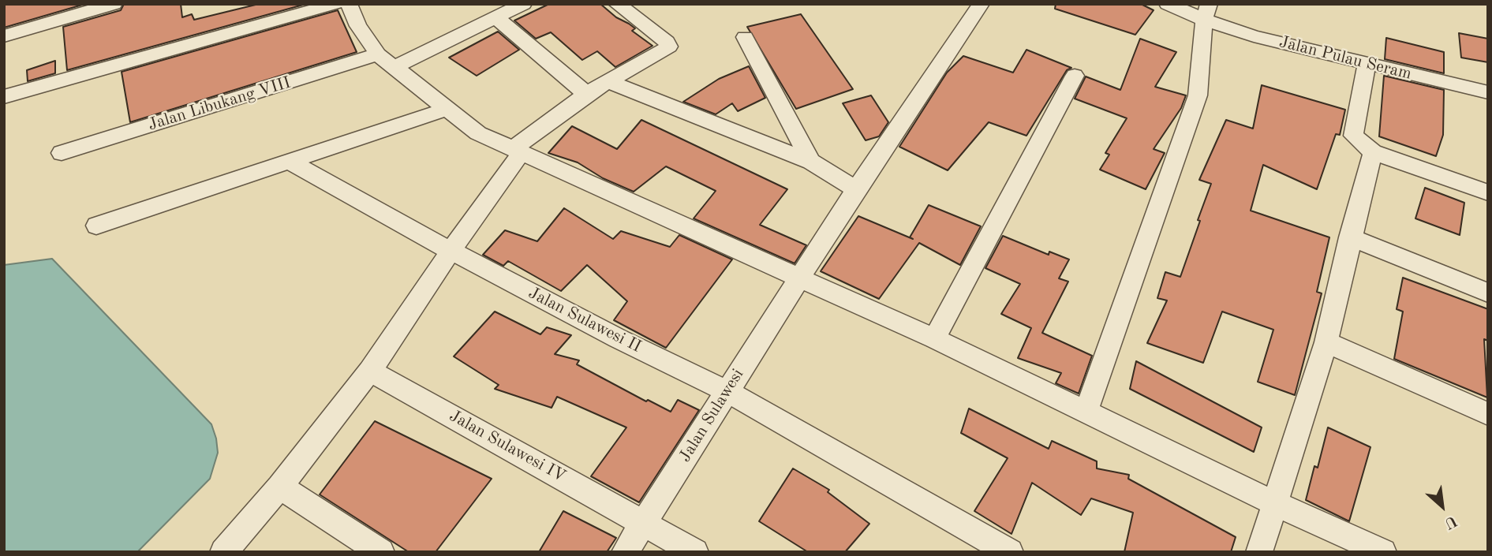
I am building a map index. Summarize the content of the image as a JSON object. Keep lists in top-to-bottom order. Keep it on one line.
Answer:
{"streets":{"street":["Jalan Pulau Seram","Jalan Libukang VIII","Jalan Sulawesi II","Jalan Sulawesi","Jalan Sulawesi IV"]},"crossings":[["Jalan Sulawesi II","Jalan Sulawesi"],["Jalan Sulawesi","Jalan Sulawesi IV"]],"north":"bottom right"}
